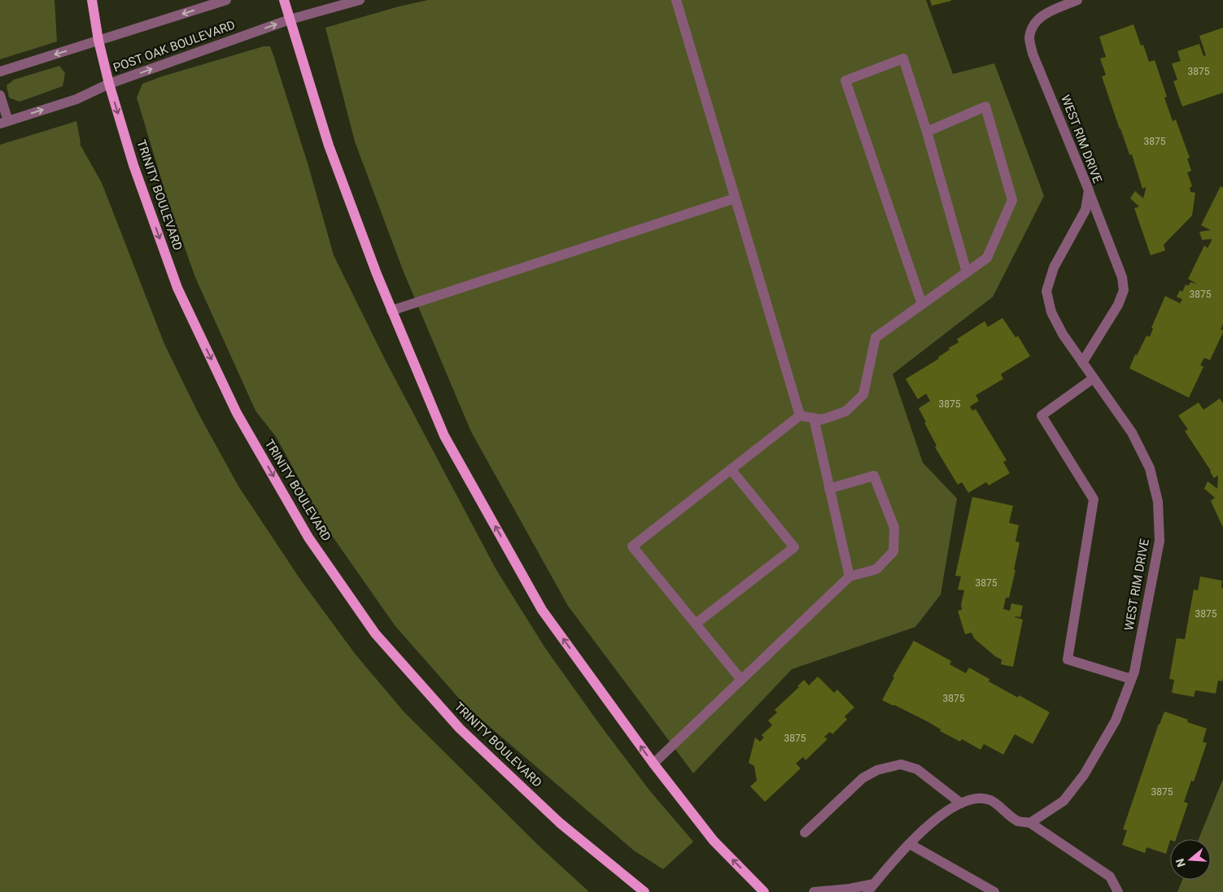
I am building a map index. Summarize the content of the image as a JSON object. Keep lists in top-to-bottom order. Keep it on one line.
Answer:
{"streets":{"main road":["TRINITY BOULEVARD"],"street":["POST OAK BOULEVARD","WEST RIM DRIVE"]},"crossings":[["POST OAK BOULEVARD","TRINITY BOULEVARD"]],"one_way":["TRINITY BOULEVARD"],"house_numbers":["3875","3875","3875","3875","3875","3875","3875","3875","3875"],"north":"left"}
